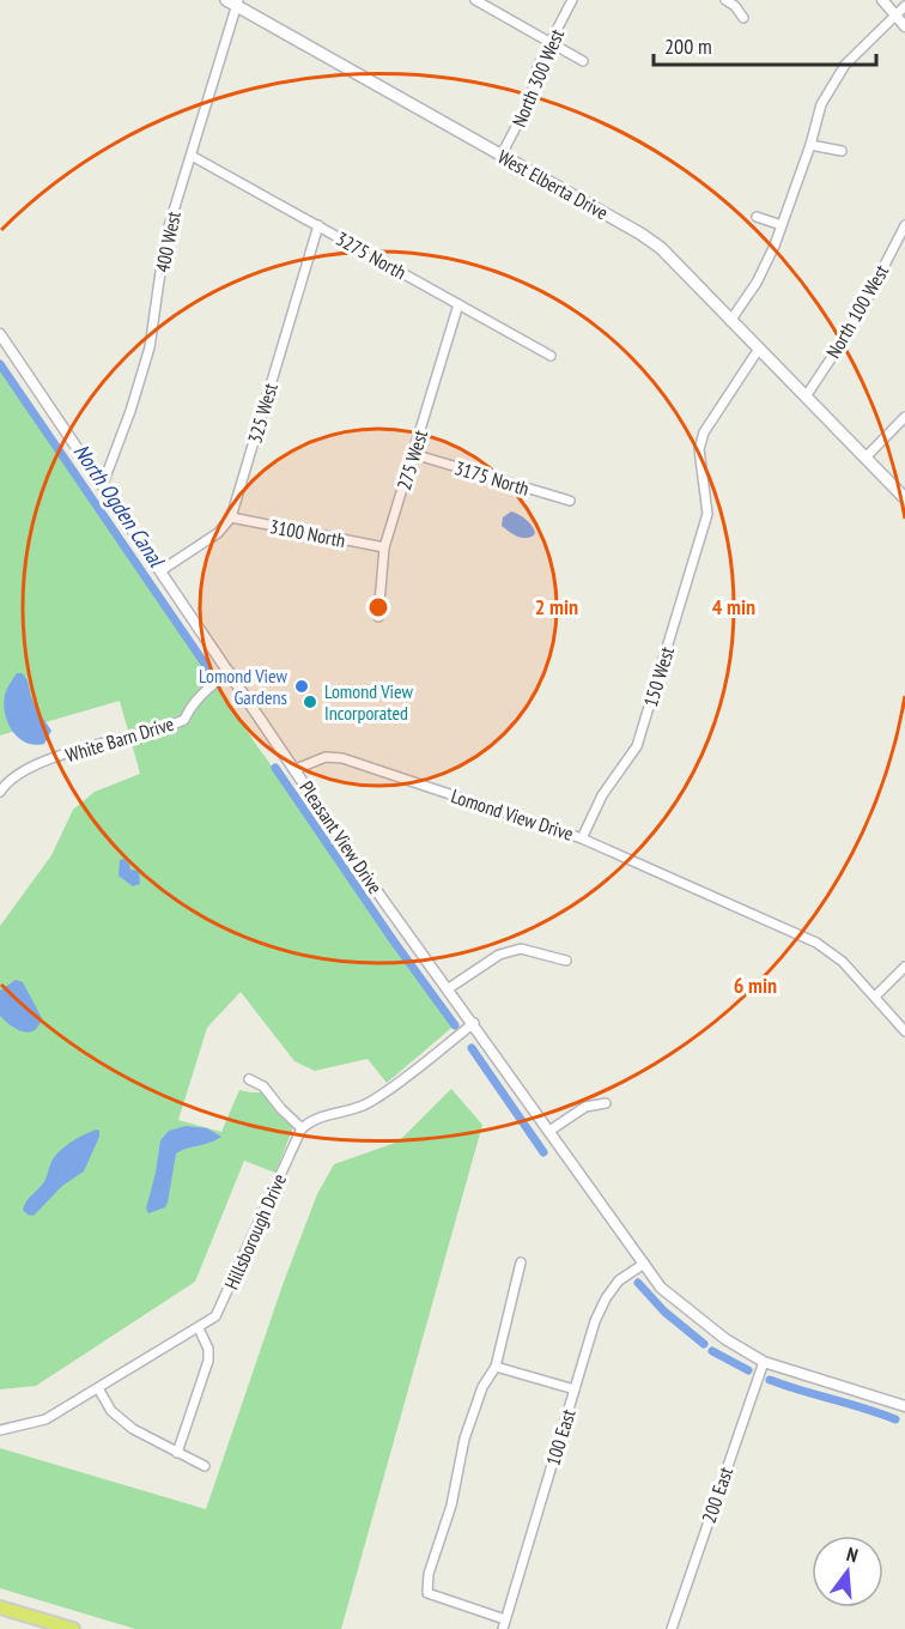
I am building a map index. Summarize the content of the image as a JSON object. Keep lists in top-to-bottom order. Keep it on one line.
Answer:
{"streets":{"main road":["West Elberta Drive"],"street":["North 300 West","400 West","3275 North","North 100 West","325 West","275 West","3175 North","3100 North","150 West","White Barn Drive","Lomond View Drive","Pleasant View Drive","Hillsborough Drive","100 East","200 East"]},"crossings":[["North 300 West","West Elberta Drive"],["West Elberta Drive","400 West"],["West Elberta Drive","North 100 West"],["West Elberta Drive","150 West"],["400 West","3275 North"],["400 West","Pleasant View Drive"],["3275 North","325 West"],["3275 North","275 West"],["325 West","3100 North"],["275 West","3175 North"],["275 West","3100 North"],["150 West","Lomond View Drive"],["White Barn Drive","Pleasant View Drive"],["Lomond View Drive","Pleasant View Drive"],["Pleasant View Drive","100 East"],["Pleasant View Drive","200 East"]],"water":["North Ogden Canal"],"places":["Lomond View Gardens","Lomond View Incorporated"],"scale_bar":"200 m","north":"top","rings":["2 min","4 min","6 min"]}
